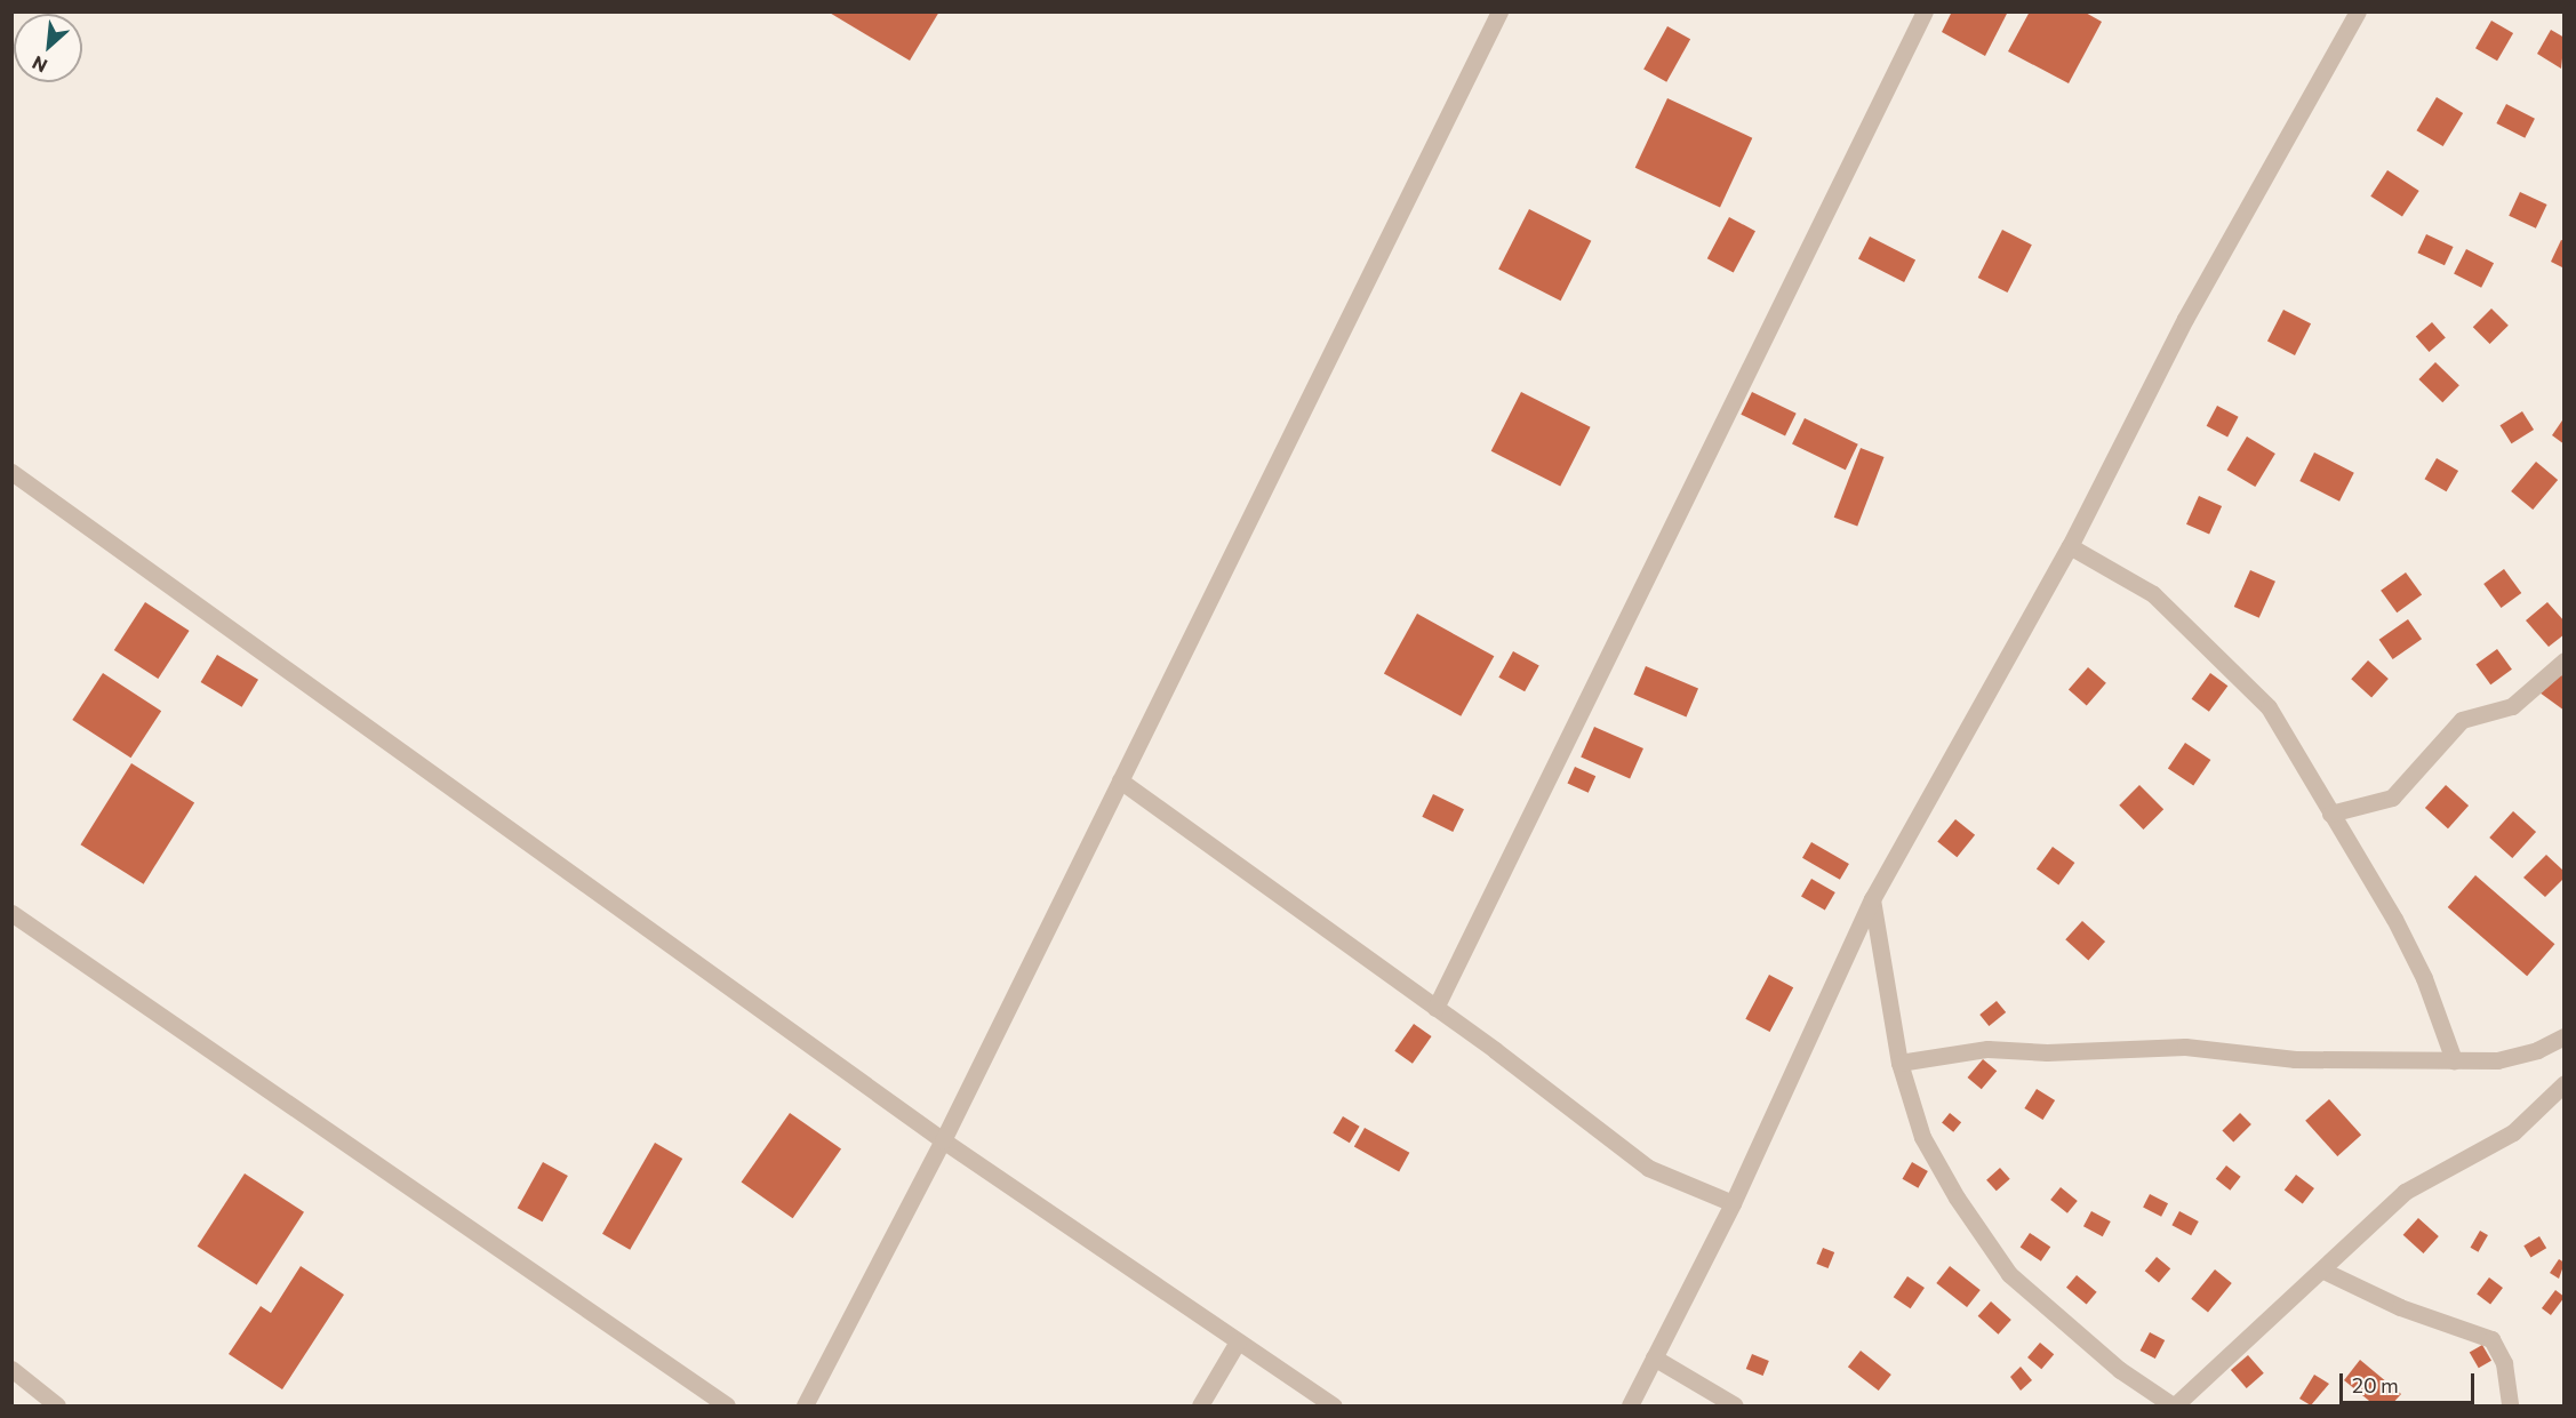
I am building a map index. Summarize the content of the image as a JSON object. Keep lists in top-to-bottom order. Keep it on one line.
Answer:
{"scale_bar":"20 m","north":"bottom left"}
